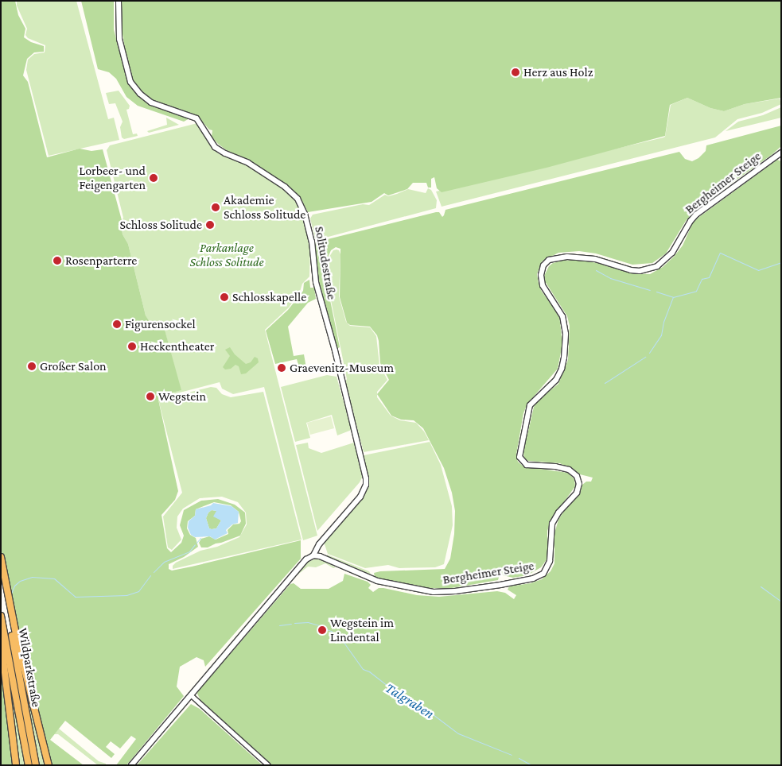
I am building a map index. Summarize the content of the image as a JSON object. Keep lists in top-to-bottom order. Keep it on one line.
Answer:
{"streets":{"highway":["Wildparkstraße"],"street":["Bergheimer Steige","Solitudestraße"]},"crossings":[["Bergheimer Steige","Solitudestraße"]],"water":["Talgraben"],"parks":["Parkanlage Schloss Solitude"],"places":["Herz aus Holz","Lorbeer- und Feigengarten","Akademie Schloss Solitude","Schloss Solitude","Rosenparterre","Schlosskapelle","Figurensockel","Heckentheater","Großer Salon","Graevenitz-Museum","Wegstein","Wegstein im Lindental"]}
